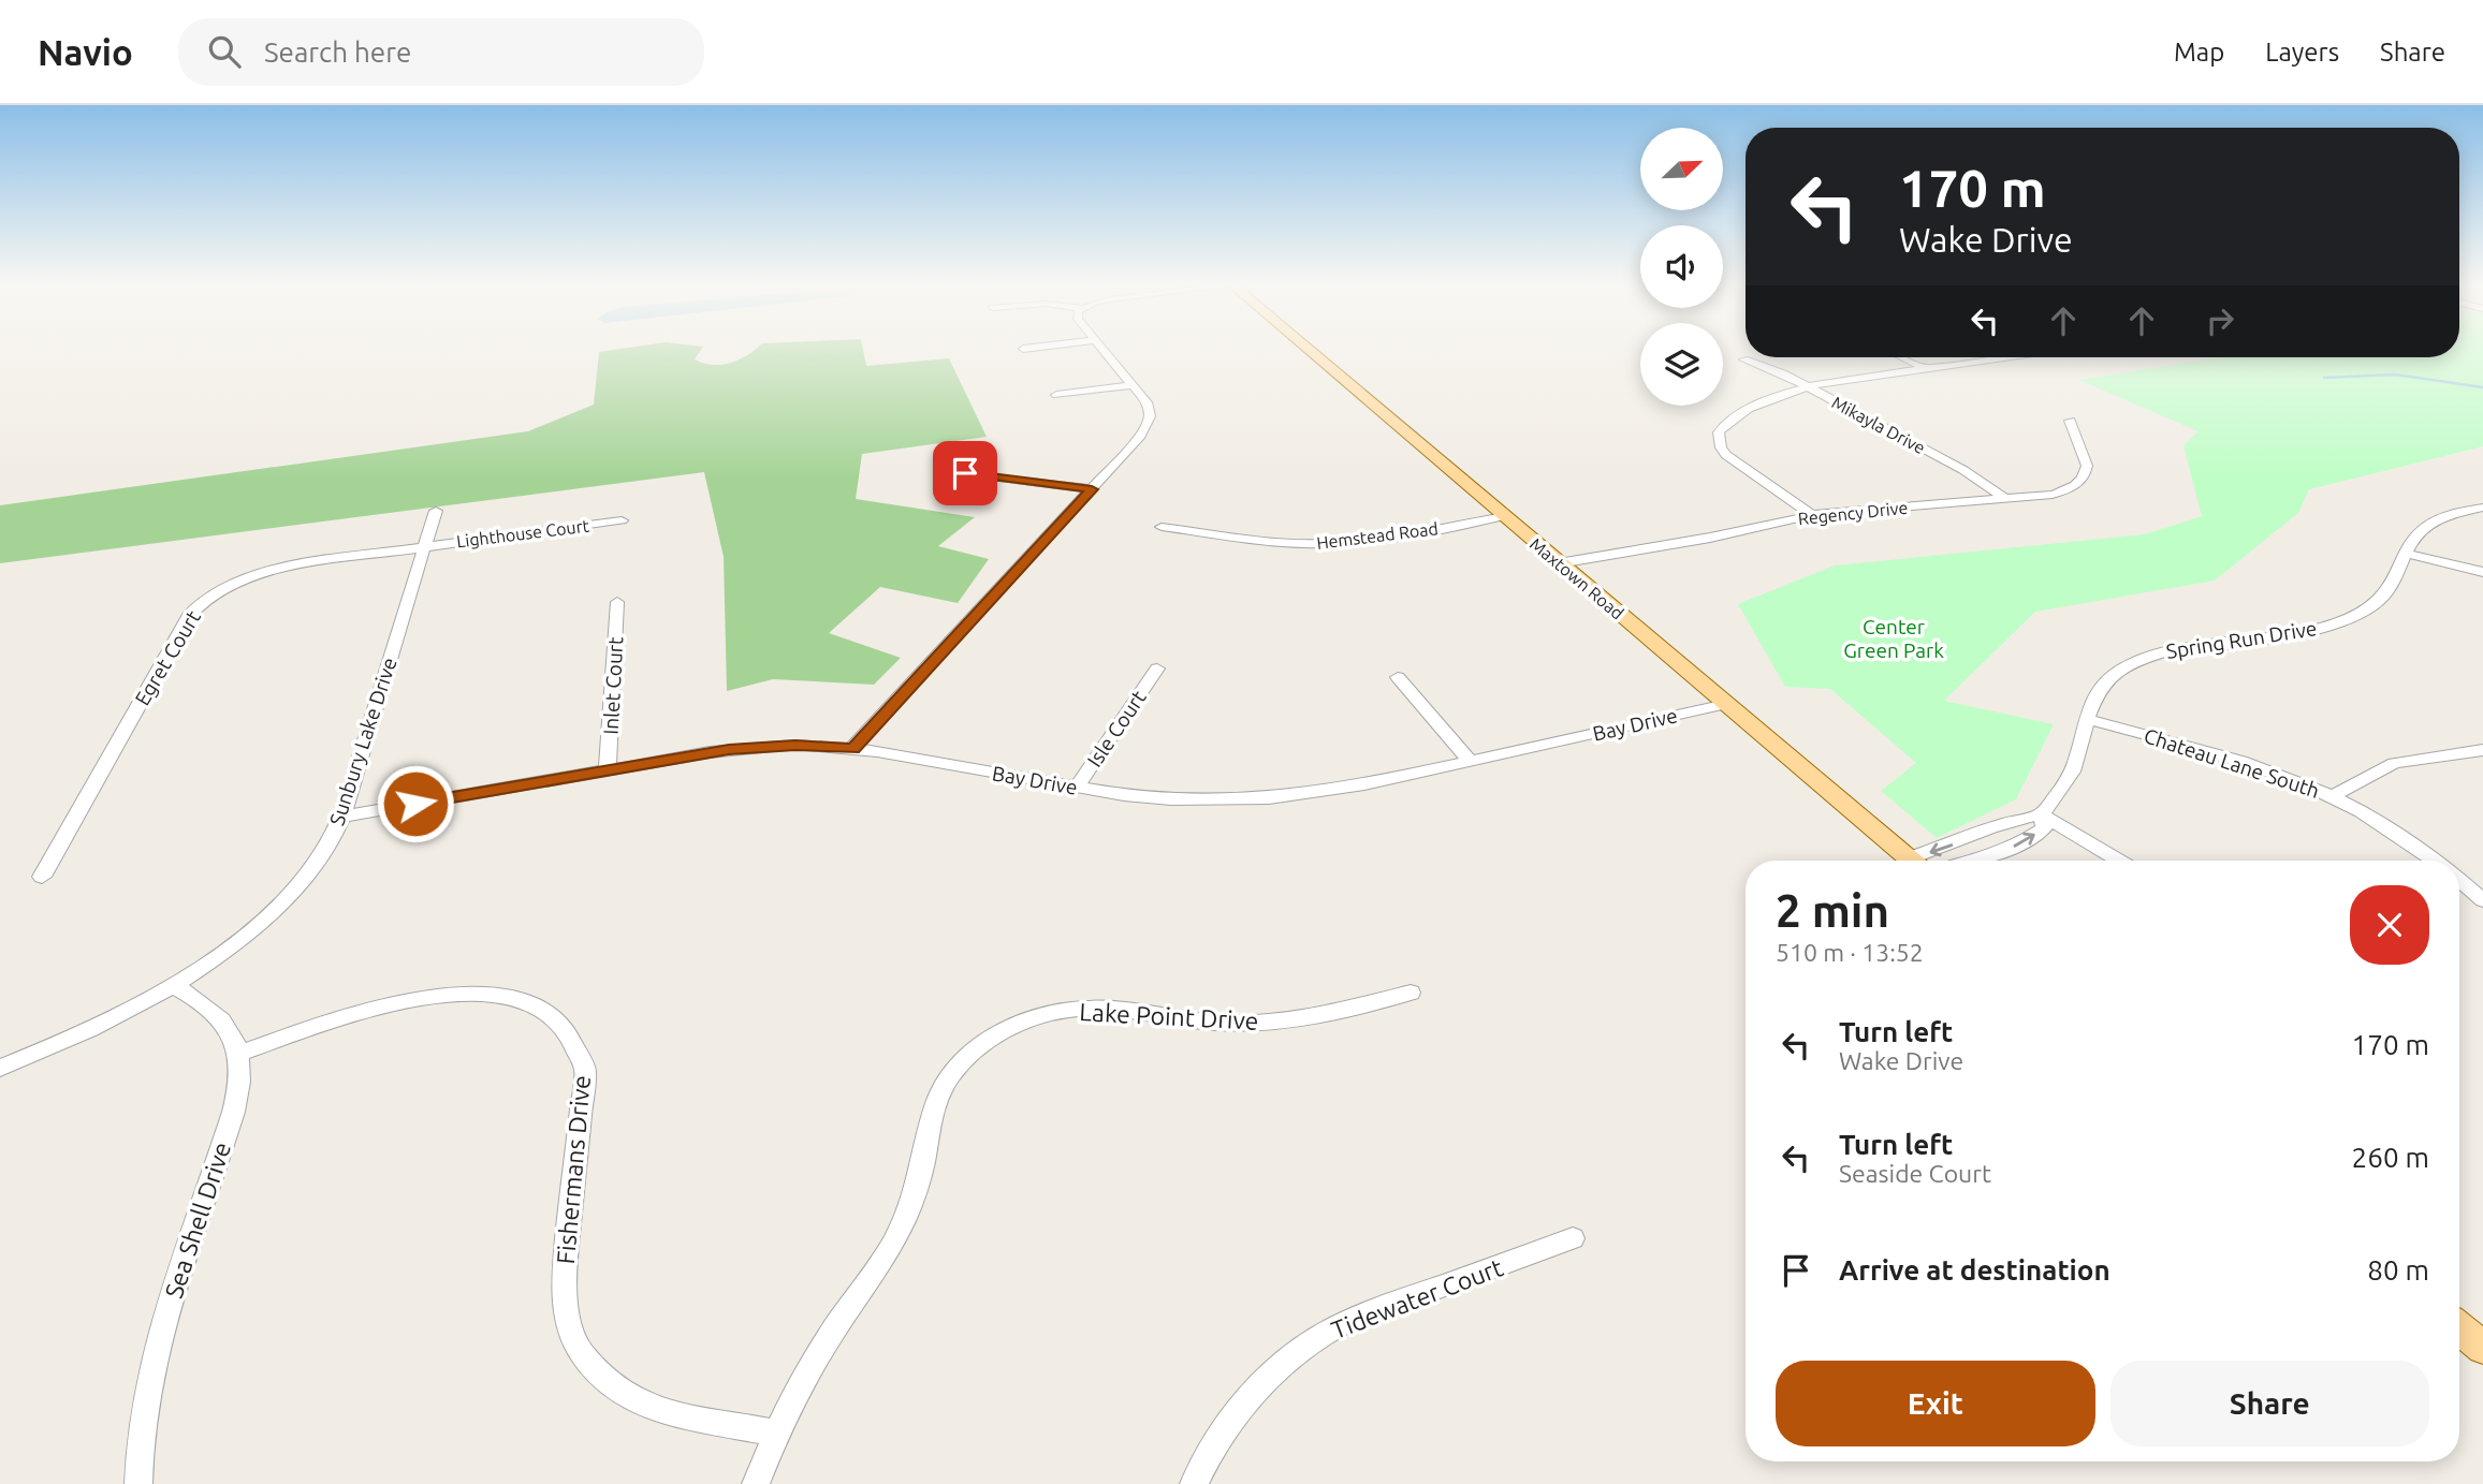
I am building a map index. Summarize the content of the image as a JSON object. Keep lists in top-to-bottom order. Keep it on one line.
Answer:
{"streets":{"main road":["Maxtown Road"],"street":["Mikayla Drive","Regency Drive","Lighthouse Court","Hemstead Road","Spring Run Drive","Egret Court","Inlet Court","Bay Drive","Isle Court","Sunbury Lake Drive","Chateau Lane South","Lake Point Drive","Fishermans Drive","Sea Shell Drive","Tidewater Court"]},"crossings":[["Mikayla Drive","Regency Drive"],["Regency Drive","Maxtown Road"],["Lighthouse Court","Egret Court"],["Lighthouse Court","Sunbury Lake Drive"],["Hemstead Road","Maxtown Road"],["Maxtown Road","Bay Drive"],["Spring Run Drive","Chateau Lane South"],["Egret Court","Sunbury Lake Drive"],["Inlet Court","Bay Drive"],["Bay Drive","Isle Court"],["Bay Drive","Sunbury Lake Drive"],["Sunbury Lake Drive","Sea Shell Drive"],["Lake Point Drive","Fishermans Drive"],["Fishermans Drive","Sea Shell Drive"]],"parks":["Center Green Park"],"north":"top right","page":{"header":"Navio","search":"Search here","nav":["Map","Layers","Share"],"turn":["170 m","Wake Drive"],"heading":["2 min","510 m · 13:52"],"list":[{"name":"Turn left","note":"Wake Drive","value":"170 m"},{"name":"Turn left","note":"Seaside Court","value":"260 m"},{"name":"Arrive at destination","value":"80 m"}],"buttons":["Exit","Share"]}}
